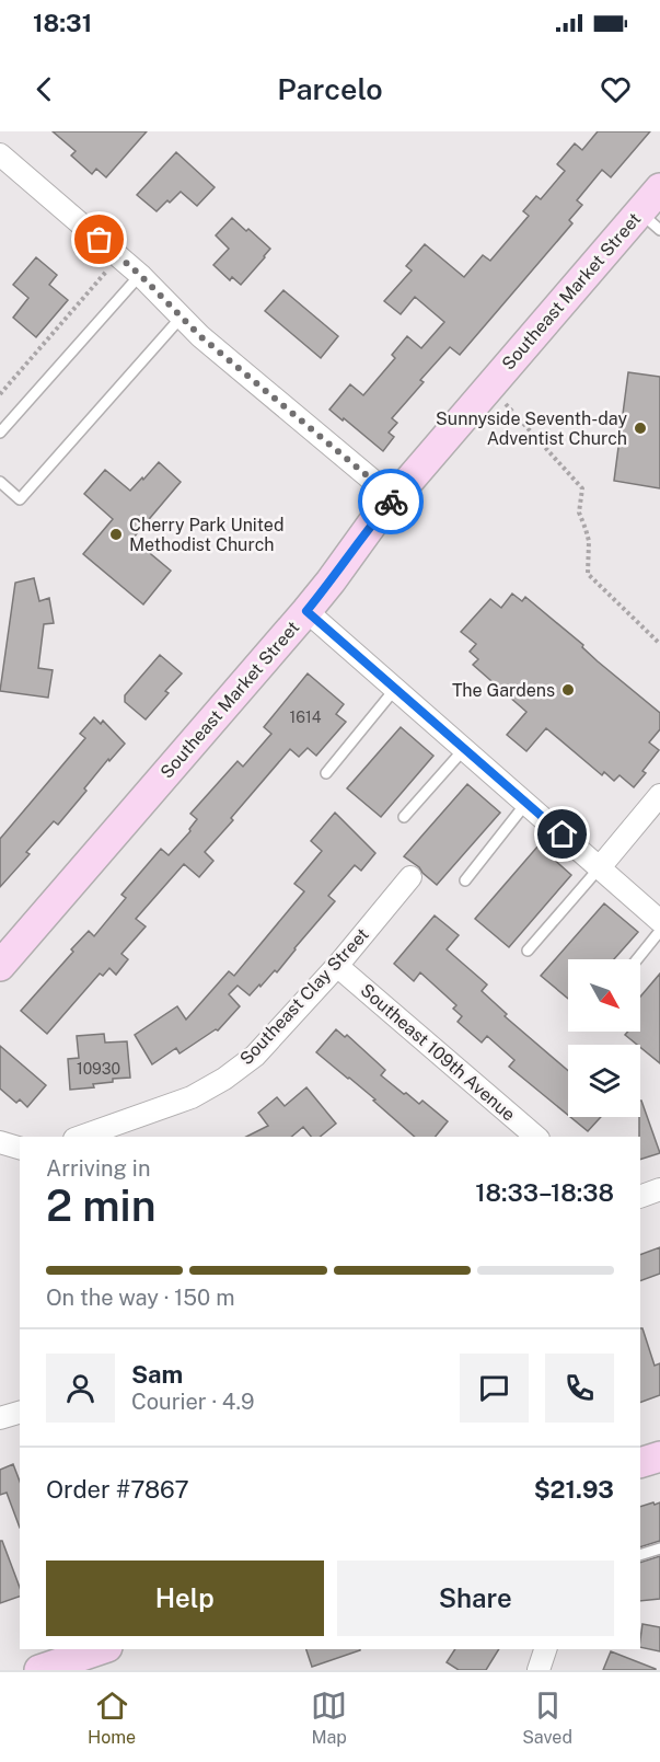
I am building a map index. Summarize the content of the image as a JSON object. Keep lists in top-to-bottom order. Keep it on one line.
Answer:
{"streets":{"street":["Southeast Market Street","Southeast Clay Street","Southeast 109th Avenue"]},"crossings":[["Southeast Clay Street","Southeast 109th Avenue"]],"places":["Sunnyside Seventh-day Adventist Church","Cherry Park United Methodist Church","The Gardens"],"house_numbers":["1614","10930"],"north":"bottom right","page":{"status":"18:31","header":"Parcelo","heading":["2 min","Arriving in","18:33–18:38"],"panel":["Sam","Courier · 4.9","Order #7867","$21.93"],"bar":"On the way · 150 m","buttons":["Help","Share"],"tabs":["Home","Map","Saved"]}}
